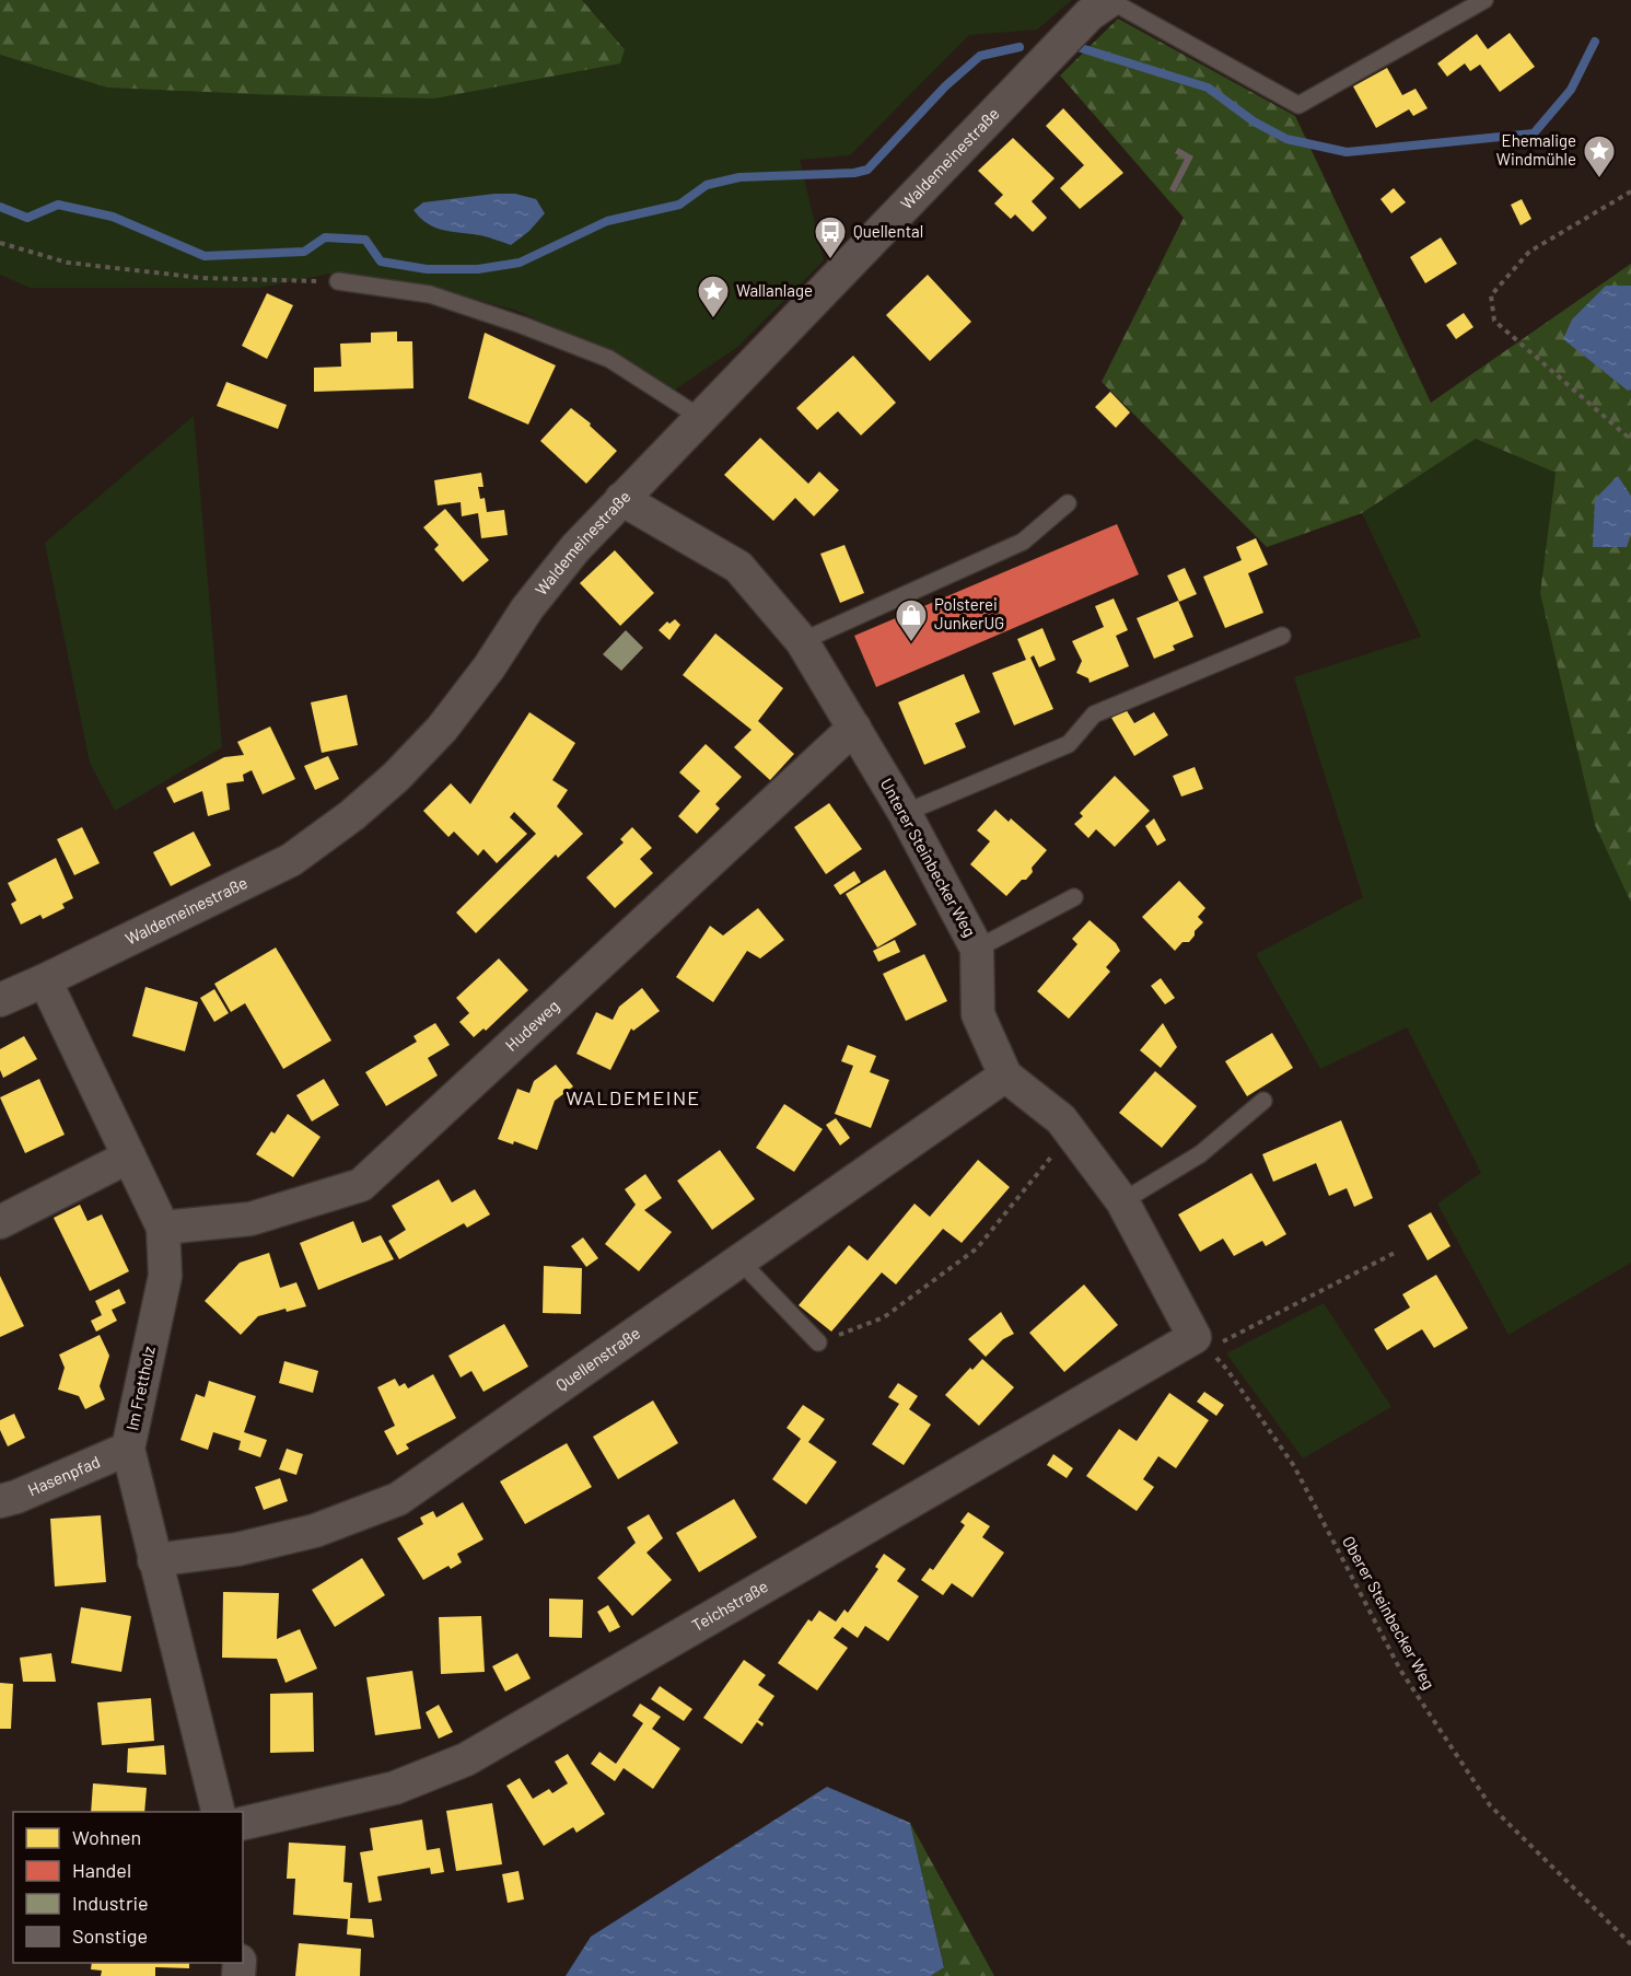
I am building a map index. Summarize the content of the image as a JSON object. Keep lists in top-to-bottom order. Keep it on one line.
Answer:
{"streets":{"street":["Waldemeinestraße","Unterer Steinbecker Weg","Hudeweg","Quellenstraße","Im Frettholz","Hasenpfad","Teichstraße"],"path":["Oberer Steinbecker Weg"]},"crossings":[["Waldemeinestraße","Unterer Steinbecker Weg"],["Waldemeinestraße","Im Frettholz"],["Unterer Steinbecker Weg","Hudeweg"],["Unterer Steinbecker Weg","Quellenstraße"],["Unterer Steinbecker Weg","Teichstraße"],["Unterer Steinbecker Weg","Oberer Steinbecker Weg"],["Hudeweg","Im Frettholz"],["Quellenstraße","Im Frettholz"],["Im Frettholz","Hasenpfad"],["Teichstraße","Oberer Steinbecker Weg"]],"districts":["WALDEMEINE"],"places":{"place":["Ehemalige Windmühle","Wallanlage"],"bus stop":["Quellental"],"shop":["Polsterei JunkerUG"]},"legend":["Wohnen","Handel","Industrie","Sonstige"]}
